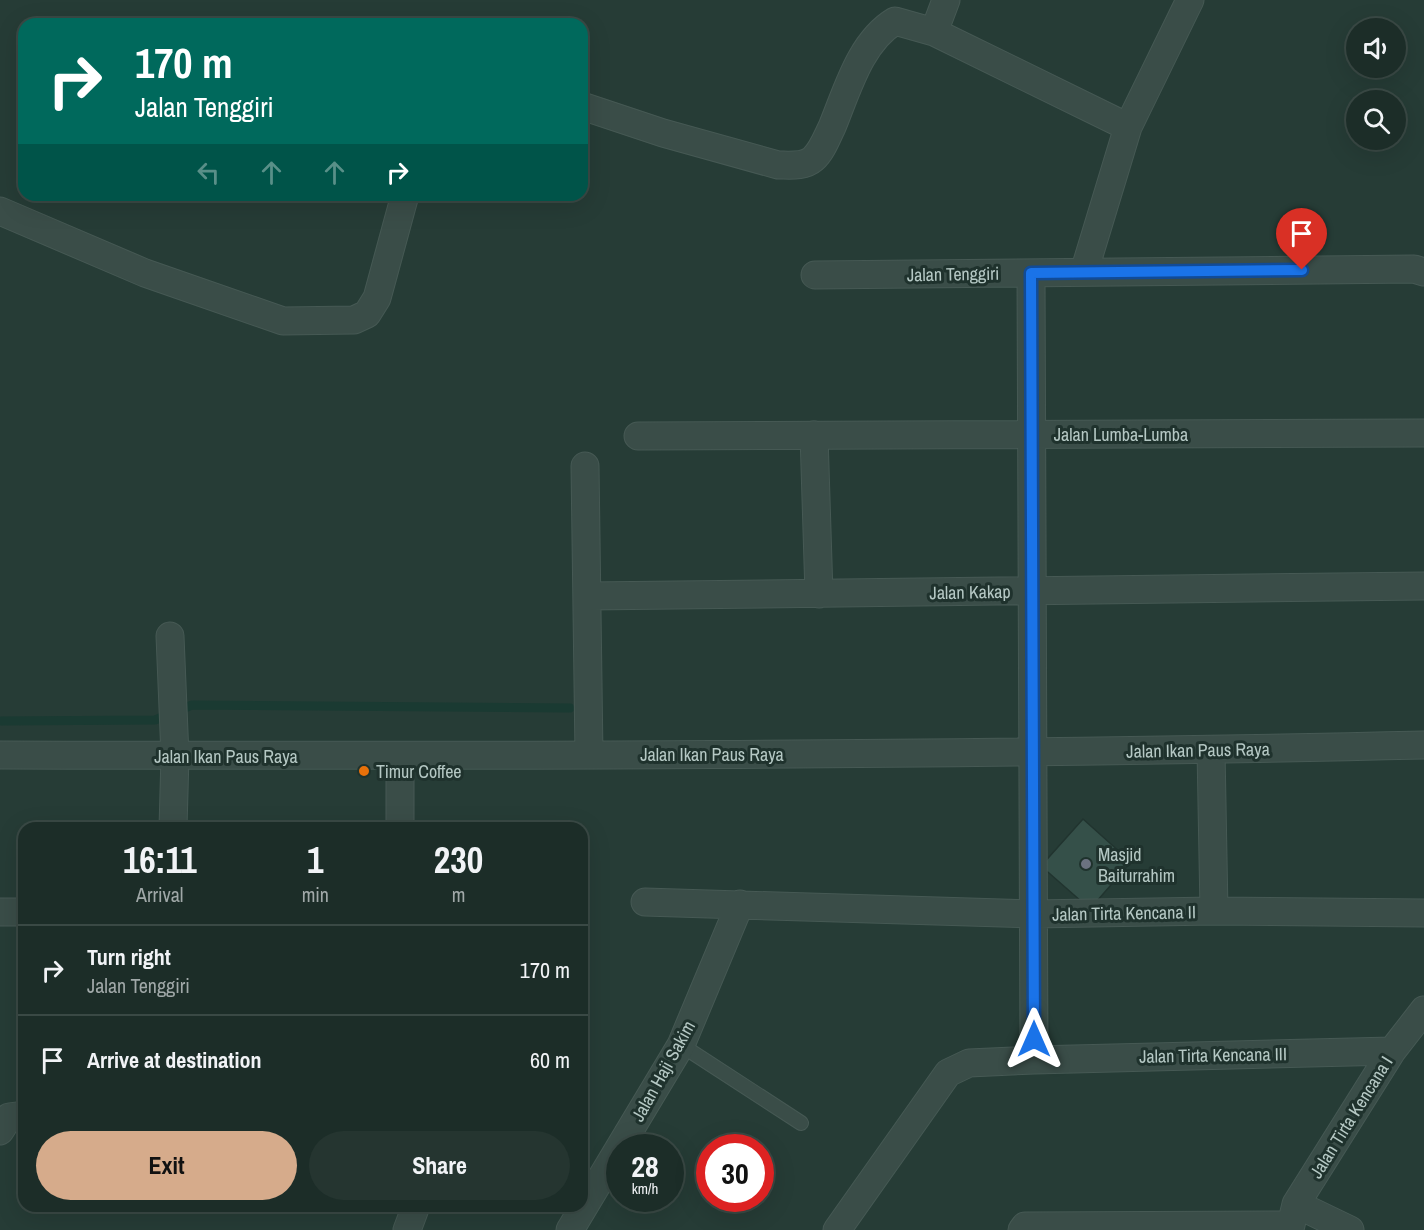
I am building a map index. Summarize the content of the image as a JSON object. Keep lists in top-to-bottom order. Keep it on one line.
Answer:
{"streets":{"street":["Jalan Tenggiri","Jalan Lumba-Lumba","Jalan Kakap","Jalan Ikan Paus Raya","Jalan Tirta Kencana II","Jalan Tirta Kencana III","Jalan Haji Sakim","Jalan Tirta Kencana I"]},"crossings":[["Jalan Tirta Kencana II","Jalan Haji Sakim"],["Jalan Tirta Kencana III","Jalan Tirta Kencana I"]],"places":["Timur Coffee","Masjid Baiturrahim"],"page":{"turn":["170 m","Jalan Tenggiri"],"eta":["16:11","Arrival","1","min","230","m"],"list":[{"name":"Turn right","note":"Jalan Tenggiri","value":"170 m"},{"name":"Arrive at destination","value":"60 m"}],"buttons":["Exit","Share"],"speed":"28 km/h","limit":"30"}}
